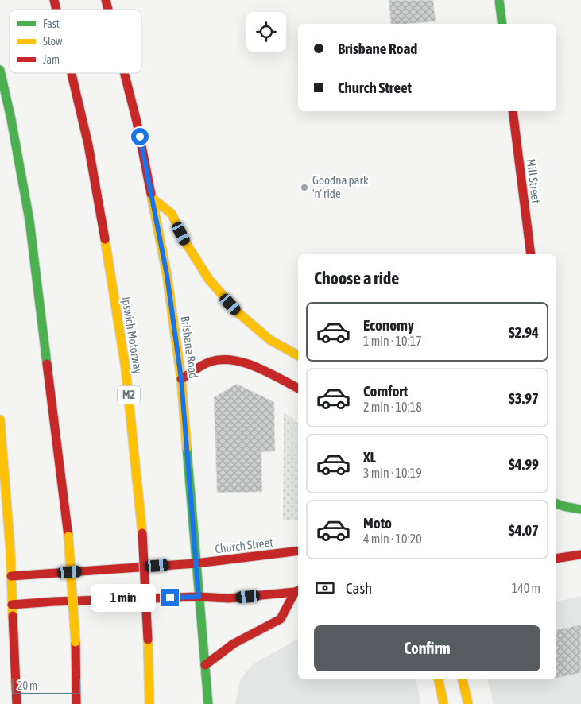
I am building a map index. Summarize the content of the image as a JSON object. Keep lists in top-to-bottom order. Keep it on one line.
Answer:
{"streets":{"main road":["Mill Street","Ipswich Motorway","Brisbane Road","M2","Church Street"]},"crossings":[["Brisbane Road","Church Street"]],"places":["Goodna park 'n' ride"],"legend":["Fast","Slow","Jam"],"scale_bar":"20 m","page":{"banner":["Brisbane Road","Church Street"],"heading":"Choose a ride","list":[{"name":"Economy","note":"1 min · 10:17","value":"$2.94"},{"name":"Comfort","note":"2 min · 10:18","value":"$3.97"},{"name":"XL","note":"3 min · 10:19","value":"$4.99"},{"name":"Moto","note":"4 min · 10:20","value":"$4.07"}],"pay":["Cash","140 m"],"bubble":"1 min","buttons":"Confirm","scale":"20 m"}}
